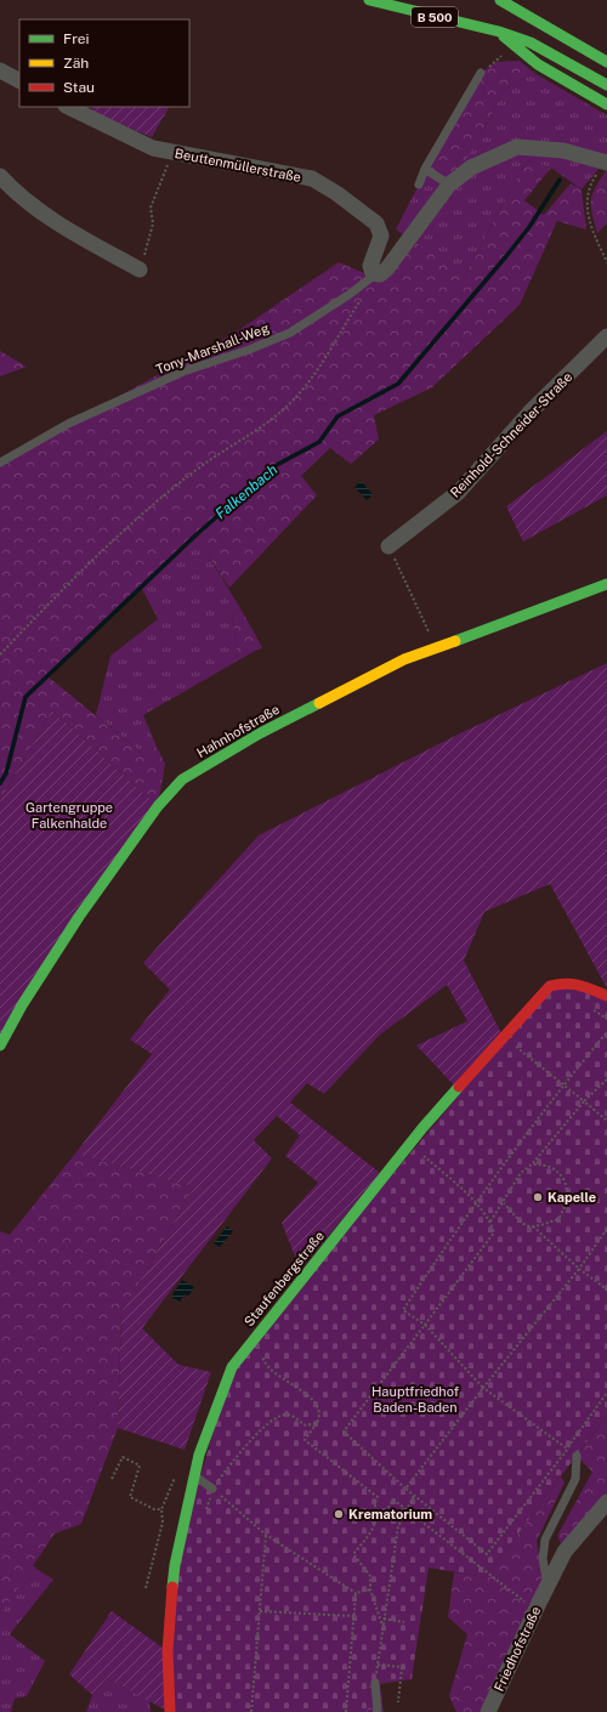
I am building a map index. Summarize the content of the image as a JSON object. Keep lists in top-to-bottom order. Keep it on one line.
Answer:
{"streets":{"street":["B 500","Beuttenmüllerstraße","Reinhold-Schneider-Straße","Hahnhofstraße","Staufenbergstraße","Friedhofstraße"],"lane":["Tony-Marshall-Weg"]},"crossings":[["Beuttenmüllerstraße","Tony-Marshall-Weg"]],"water":["Falkenbach"],"parks":["Gartengruppe Falkenhalde","Hauptfriedhof Baden-Baden"],"places":["Kapelle","Krematorium"],"legend":["Frei","Zäh","Stau"]}
